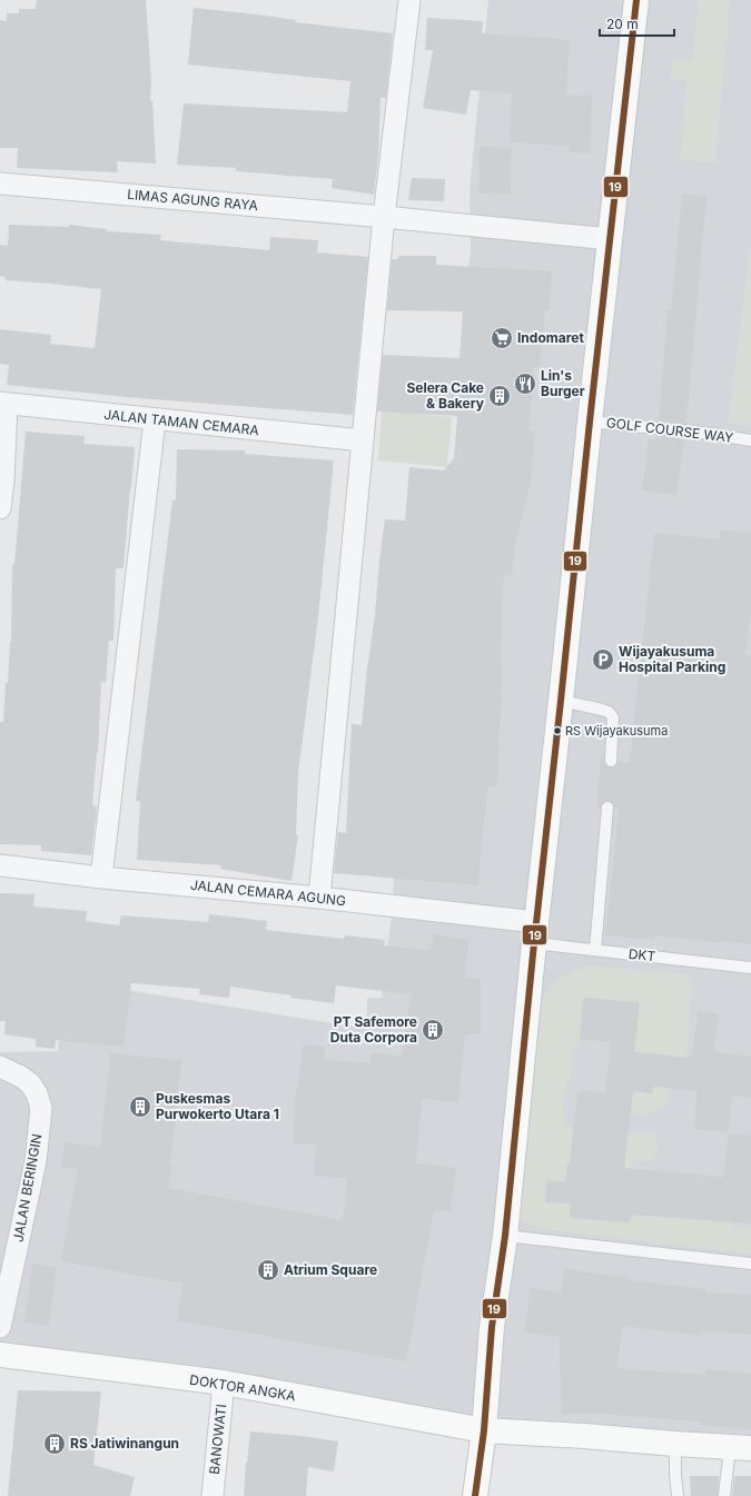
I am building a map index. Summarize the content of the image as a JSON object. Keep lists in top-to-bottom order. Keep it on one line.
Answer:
{"streets":{"main road":["DOKTOR ANGKA"],"street":["LIMAS AGUNG RAYA","JALAN TAMAN CEMARA","JALAN CEMARA AGUNG","JALAN BERINGIN","BANOWATI"],"lane":["GOLF COURSE WAY","DKT"]},"crossings":[["JALAN CEMARA AGUNG","DKT"],["DOKTOR ANGKA","BANOWATI"]],"places":{"supermarket":["Indomaret"],"restaurant":["Lin's Burger"],"building":["Selera Cake & Bakery","PT Safemore Duta Corpora","Puskesmas Purwokerto Utara 1","Atrium Square","RS Jatiwinangun"],"parking":["Wijayakusuma Hospital Parking"],"other":["RS Wijayakusuma"]},"lines":["transit line 19"],"scale_bar":"20 m"}
